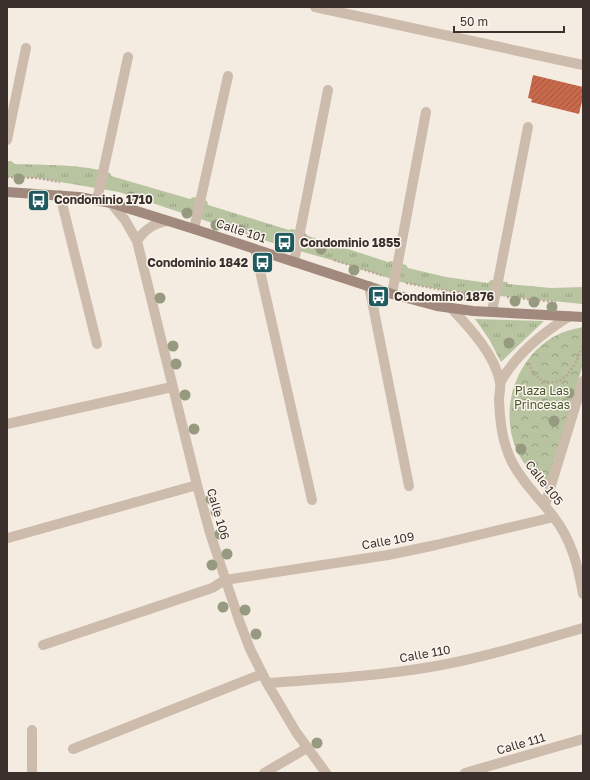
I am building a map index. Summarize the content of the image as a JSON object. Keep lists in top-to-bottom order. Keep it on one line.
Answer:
{"streets":{"main road":["Calle 101"],"street":["Calle 105","Calle 106","Calle 109","Calle 110","Calle 111"]},"crossings":[["Calle 101","Calle 105"],["Calle 101","Calle 106"],["Calle 105","Calle 109"],["Calle 106","Calle 109"],["Calle 106","Calle 110"]],"parks":["Plaza Las Princesas"],"places":{"bus stop":["Condominio 1710","Condominio 1855","Condominio 1842","Condominio 1876"]},"scale_bar":"50 m"}
